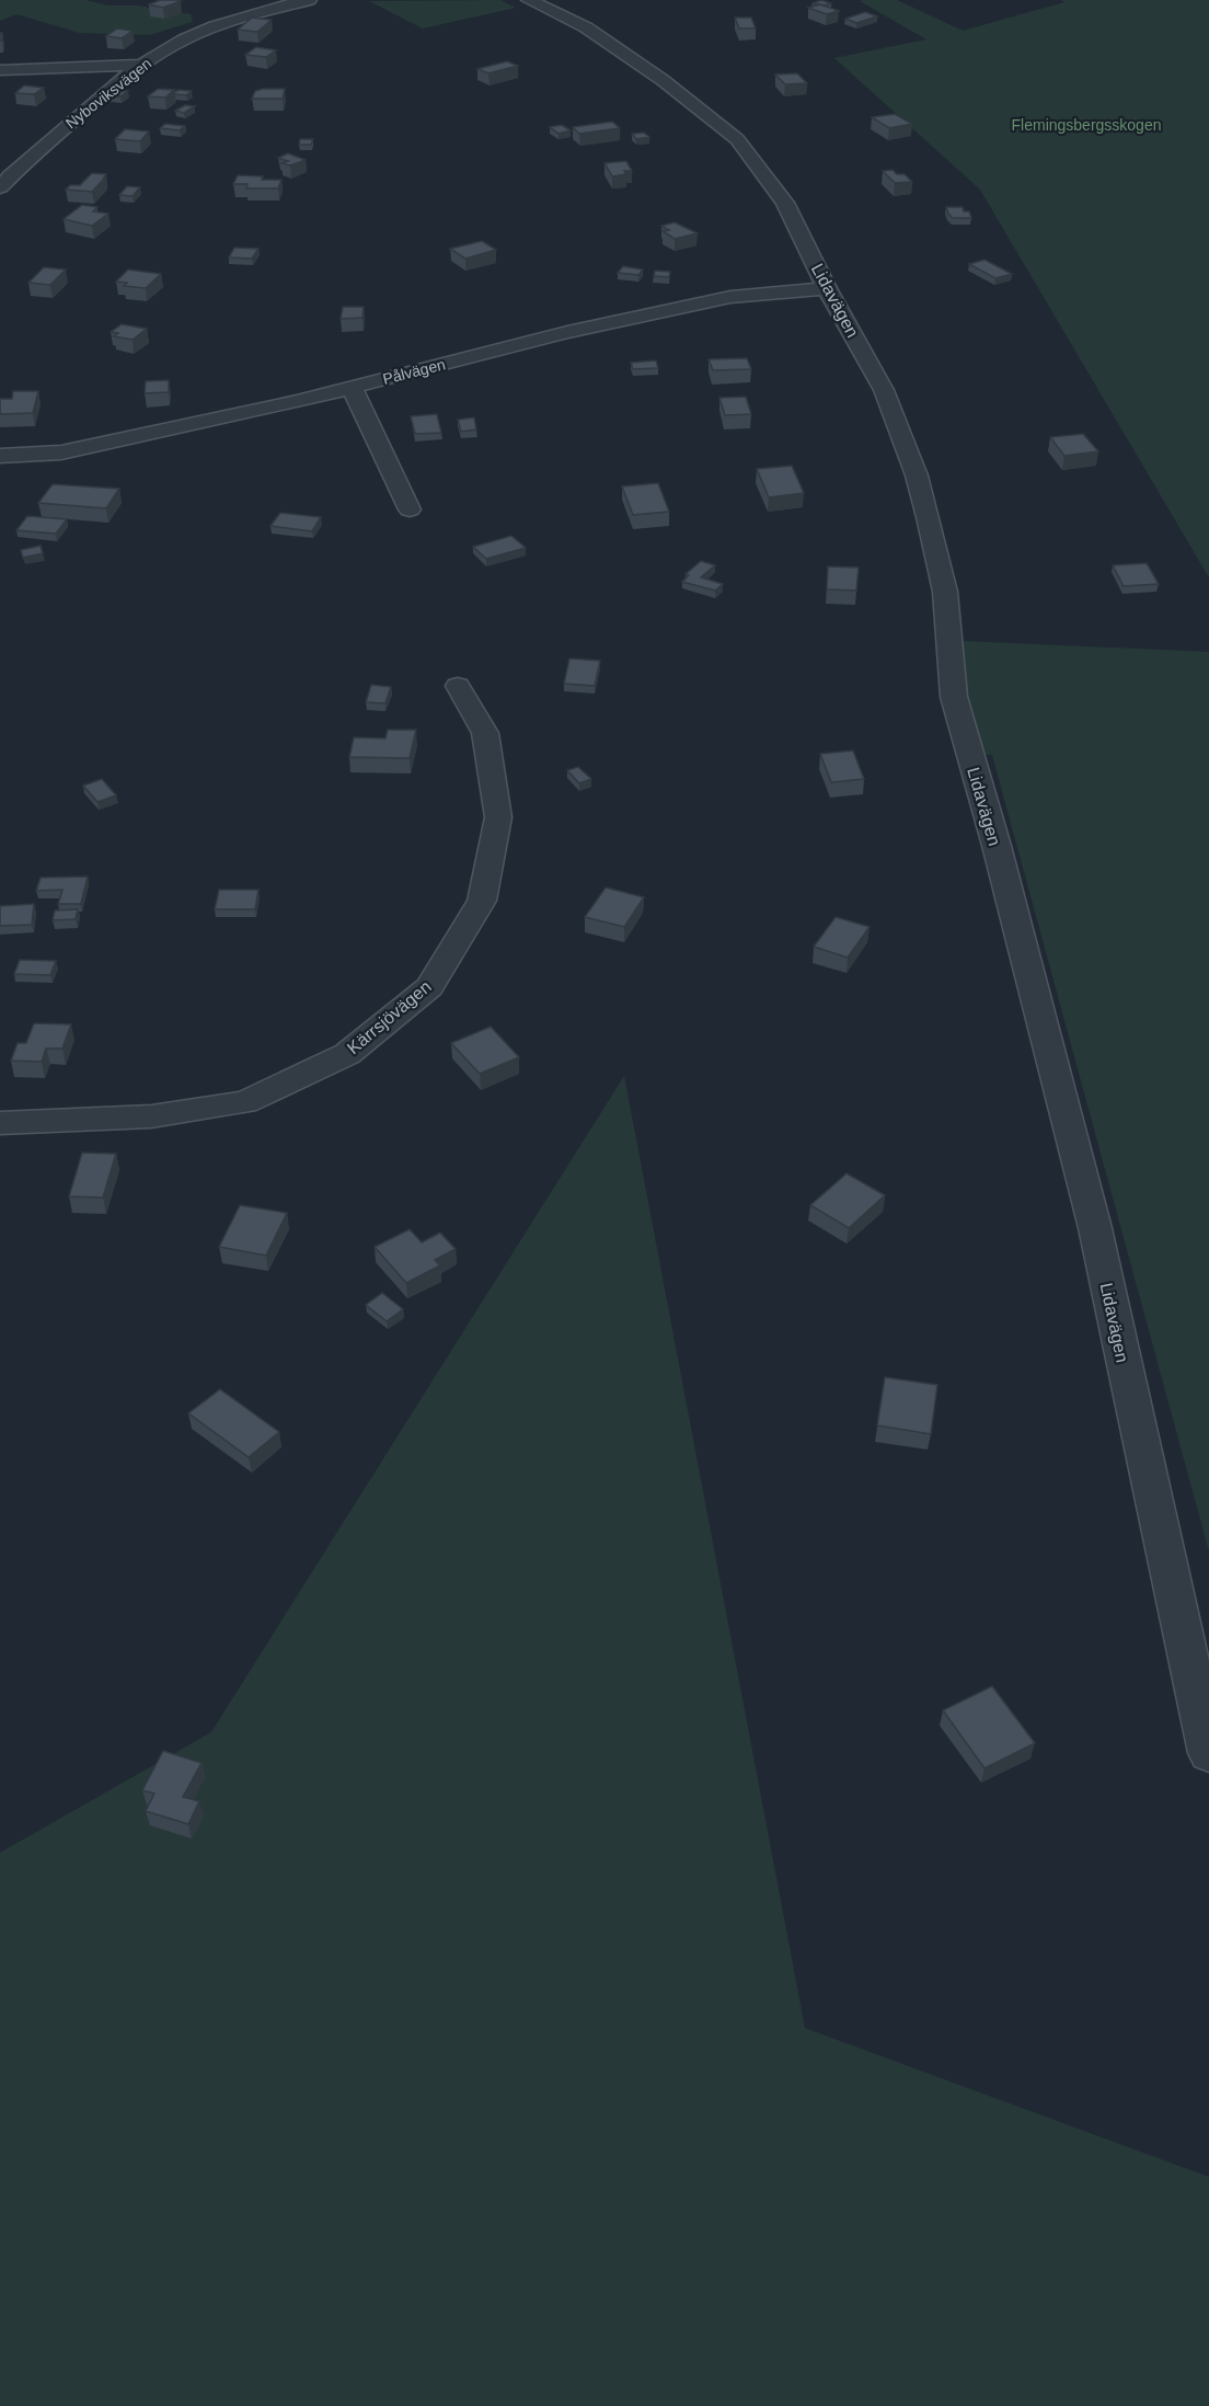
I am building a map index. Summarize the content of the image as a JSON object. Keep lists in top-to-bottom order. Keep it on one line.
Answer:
{"streets":{"street":["Nyboviksvägen","Lidavägen","Pålvägen","Kärrsjövägen"]},"crossings":[["Lidavägen","Pålvägen"]],"parks":["Flemingsbergsskogen"]}
